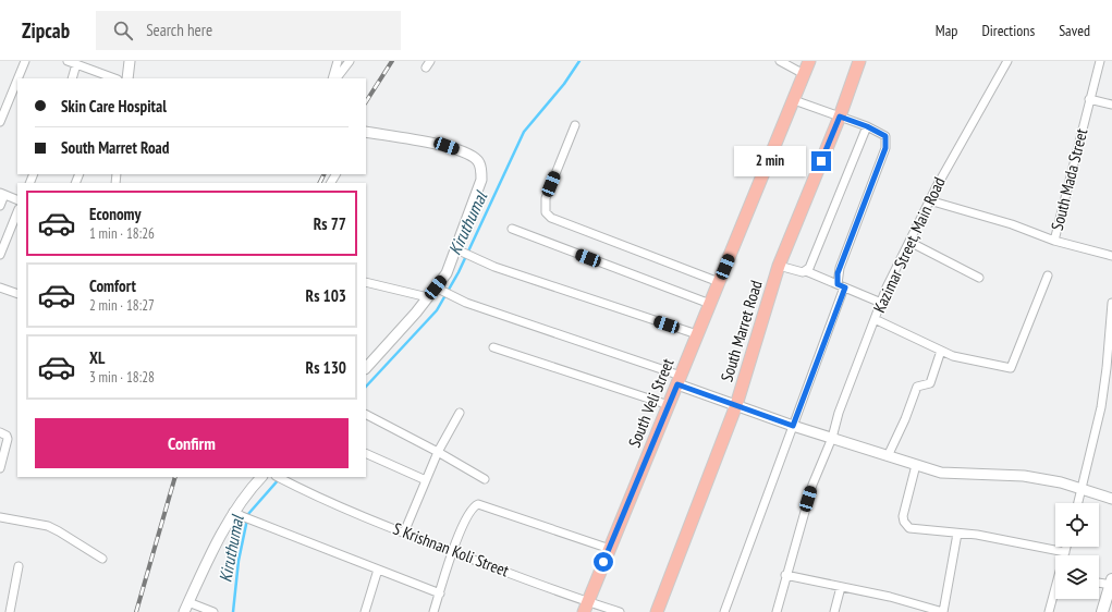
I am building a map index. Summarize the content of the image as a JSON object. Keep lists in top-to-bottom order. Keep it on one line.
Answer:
{"streets":{"main road":["South Marret Road","South Veli Street"],"street":["South Mada Street","Kazimar Street, Main Road","S Krishnan Koli Street"]},"crossings":[["South Veli Street","S Krishnan Koli Street"]],"water":["Kiruthumal"],"page":{"header":"Zipcab","search":"Search here","nav":["Map","Directions","Saved"],"banner":["Skin Care Hospital","South Marret Road"],"bubble":"2 min","list":[{"name":"Economy","note":"1 min · 18:26","value":"Rs 77"},{"name":"Comfort","note":"2 min · 18:27","value":"Rs 103"},{"name":"XL","note":"3 min · 18:28","value":"Rs 130"}],"buttons":"Confirm"}}
